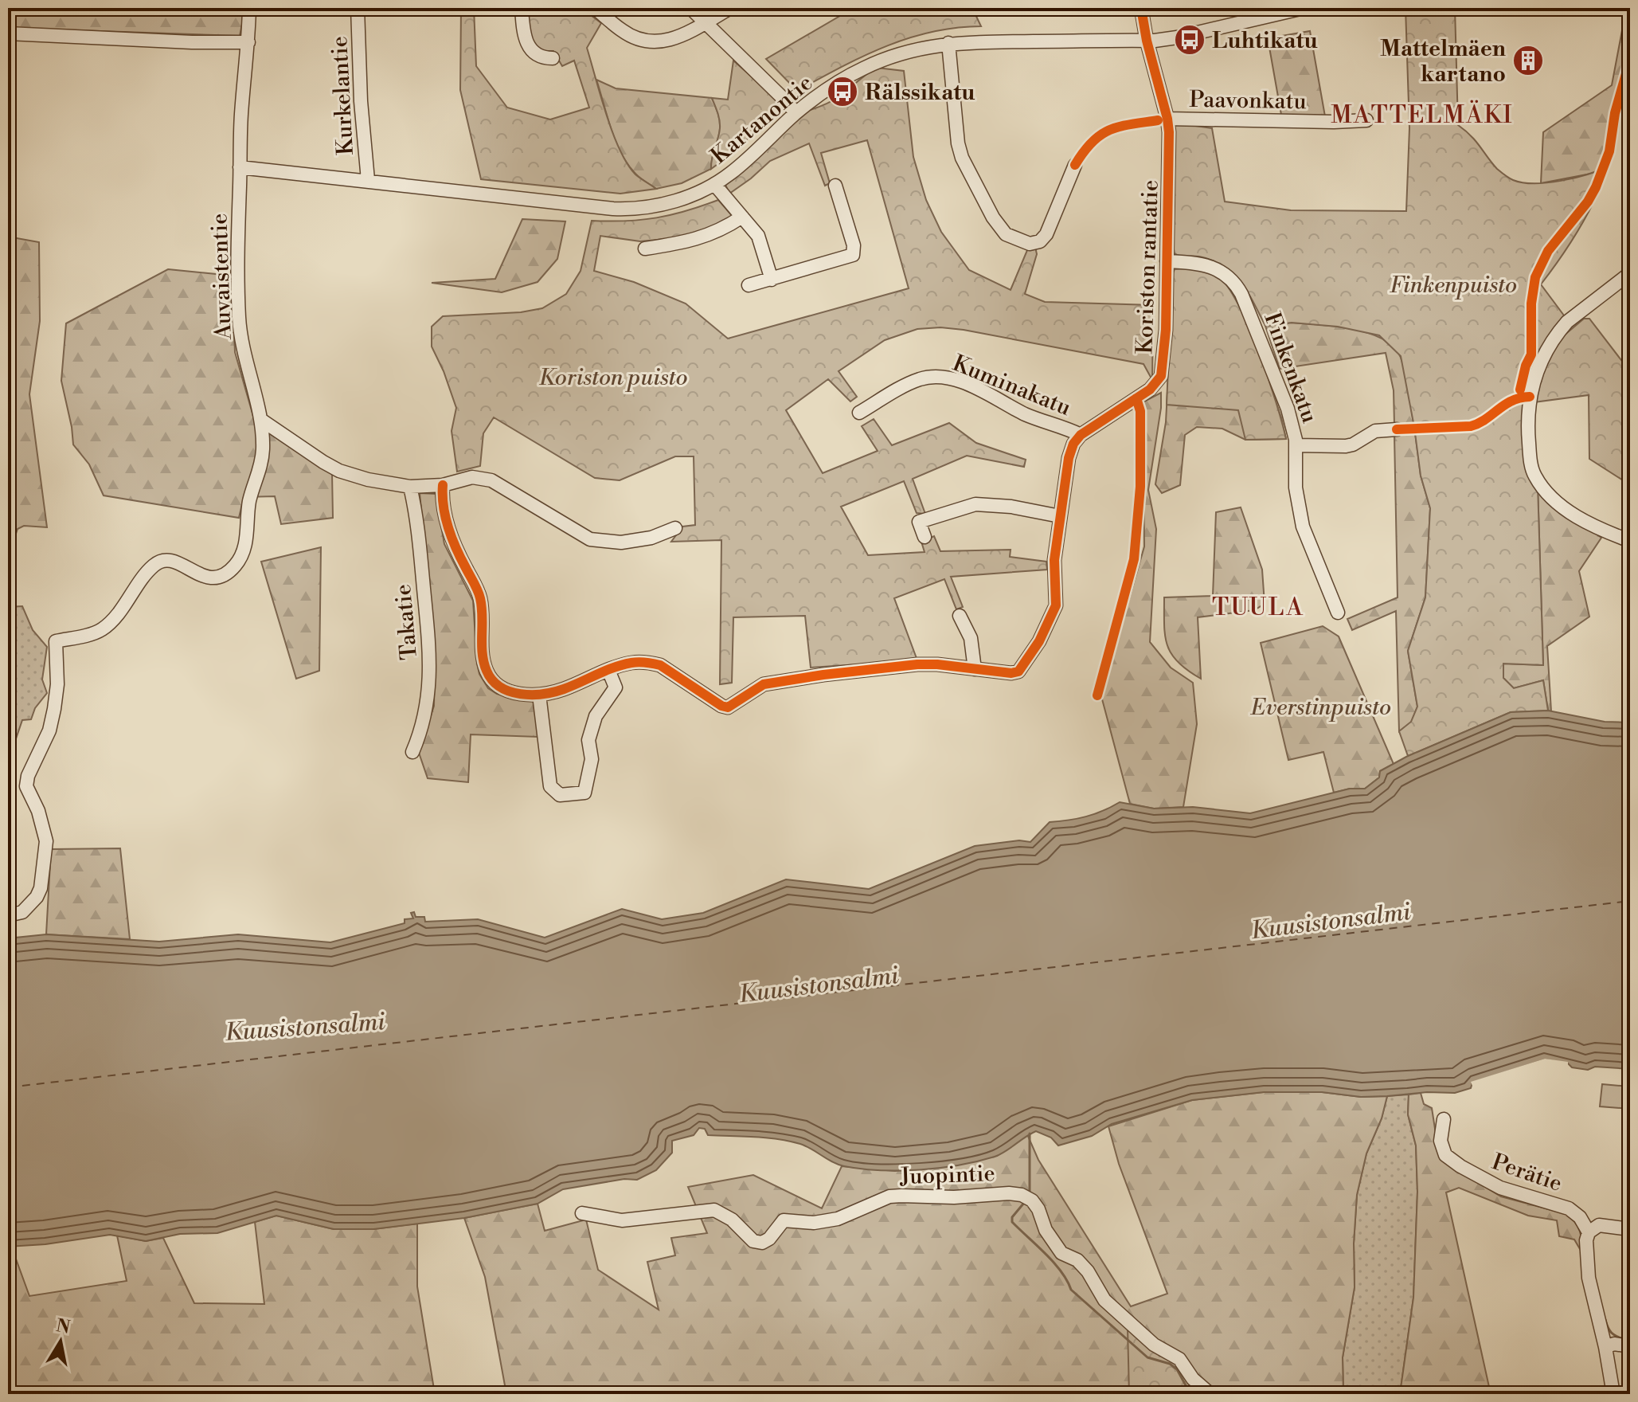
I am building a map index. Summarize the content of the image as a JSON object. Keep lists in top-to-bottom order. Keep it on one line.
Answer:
{"streets":{"street":["Kurkelantie","Paavonkatu","Kartanontie","Koriston rantatie","Auvaistentie","Finkenkatu","Kuminakatu","Takatie","Perätie","Juopintie"]},"crossings":[["Kurkelantie","Kartanontie"],["Paavonkatu","Koriston rantatie"],["Kartanontie","Koriston rantatie"],["Kartanontie","Auvaistentie"],["Koriston rantatie","Finkenkatu"],["Koriston rantatie","Kuminakatu"]],"districts":["MATTELMÄKI","TUULA"],"water":["Kuusistonsalmi"],"parks":["Finkenpuisto","Koriston puisto","Everstinpuisto"],"places":{"bus stop":["Luhtikatu","Rälssikatu"],"building":["Mattelmäen kartano"]},"north":"top"}
